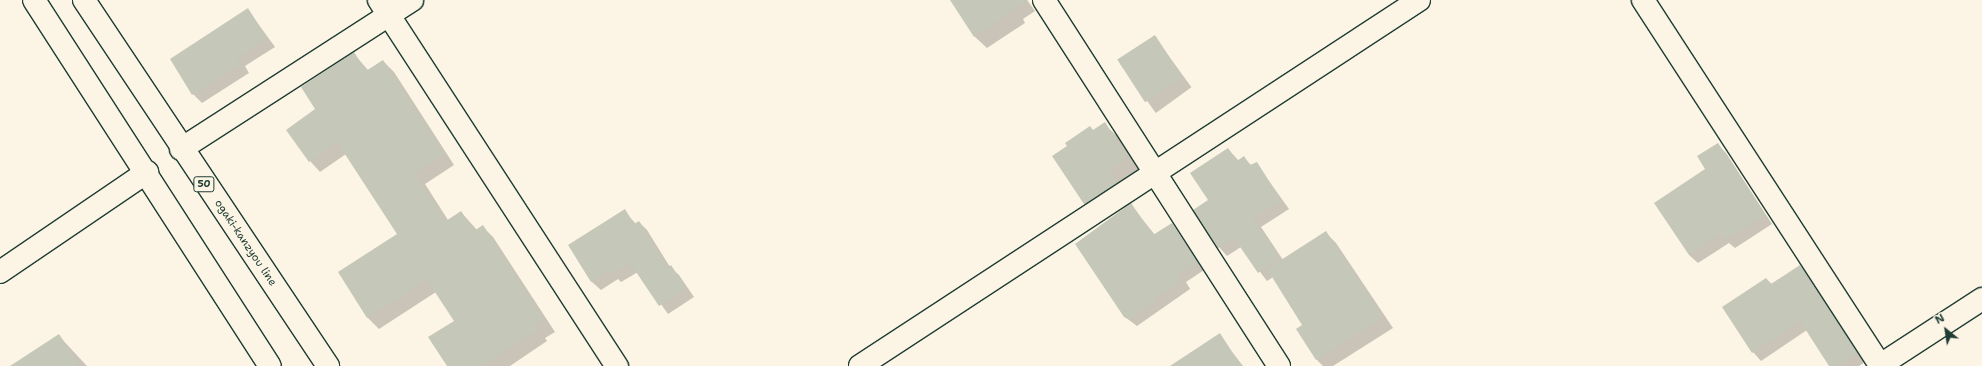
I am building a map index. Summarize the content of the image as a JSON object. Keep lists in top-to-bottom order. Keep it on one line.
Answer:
{"streets":{"street":["50","ogaki-kanzyou line"]},"north":"top left"}
